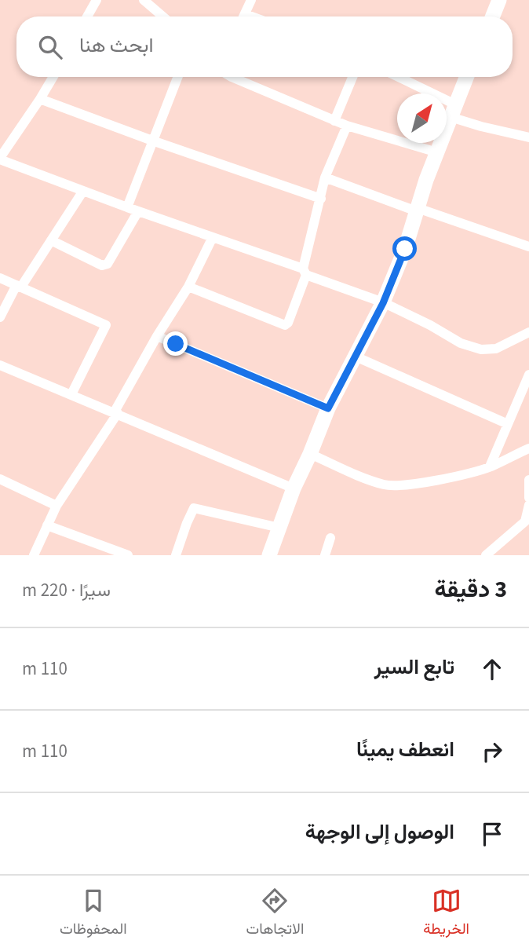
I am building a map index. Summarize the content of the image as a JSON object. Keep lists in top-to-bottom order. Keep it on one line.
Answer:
{"north":"top right","page":{"search":"ابحث هنا","heading":["3 دقيقة","سيرًا · 220 m"],"list":[["تابع السير","110 m"],["انعطف يمينًا","110 m"],"الوصول إلى الوجهة"],"nav":["الخريطة","الاتجاهات","المحفوظات"]}}
